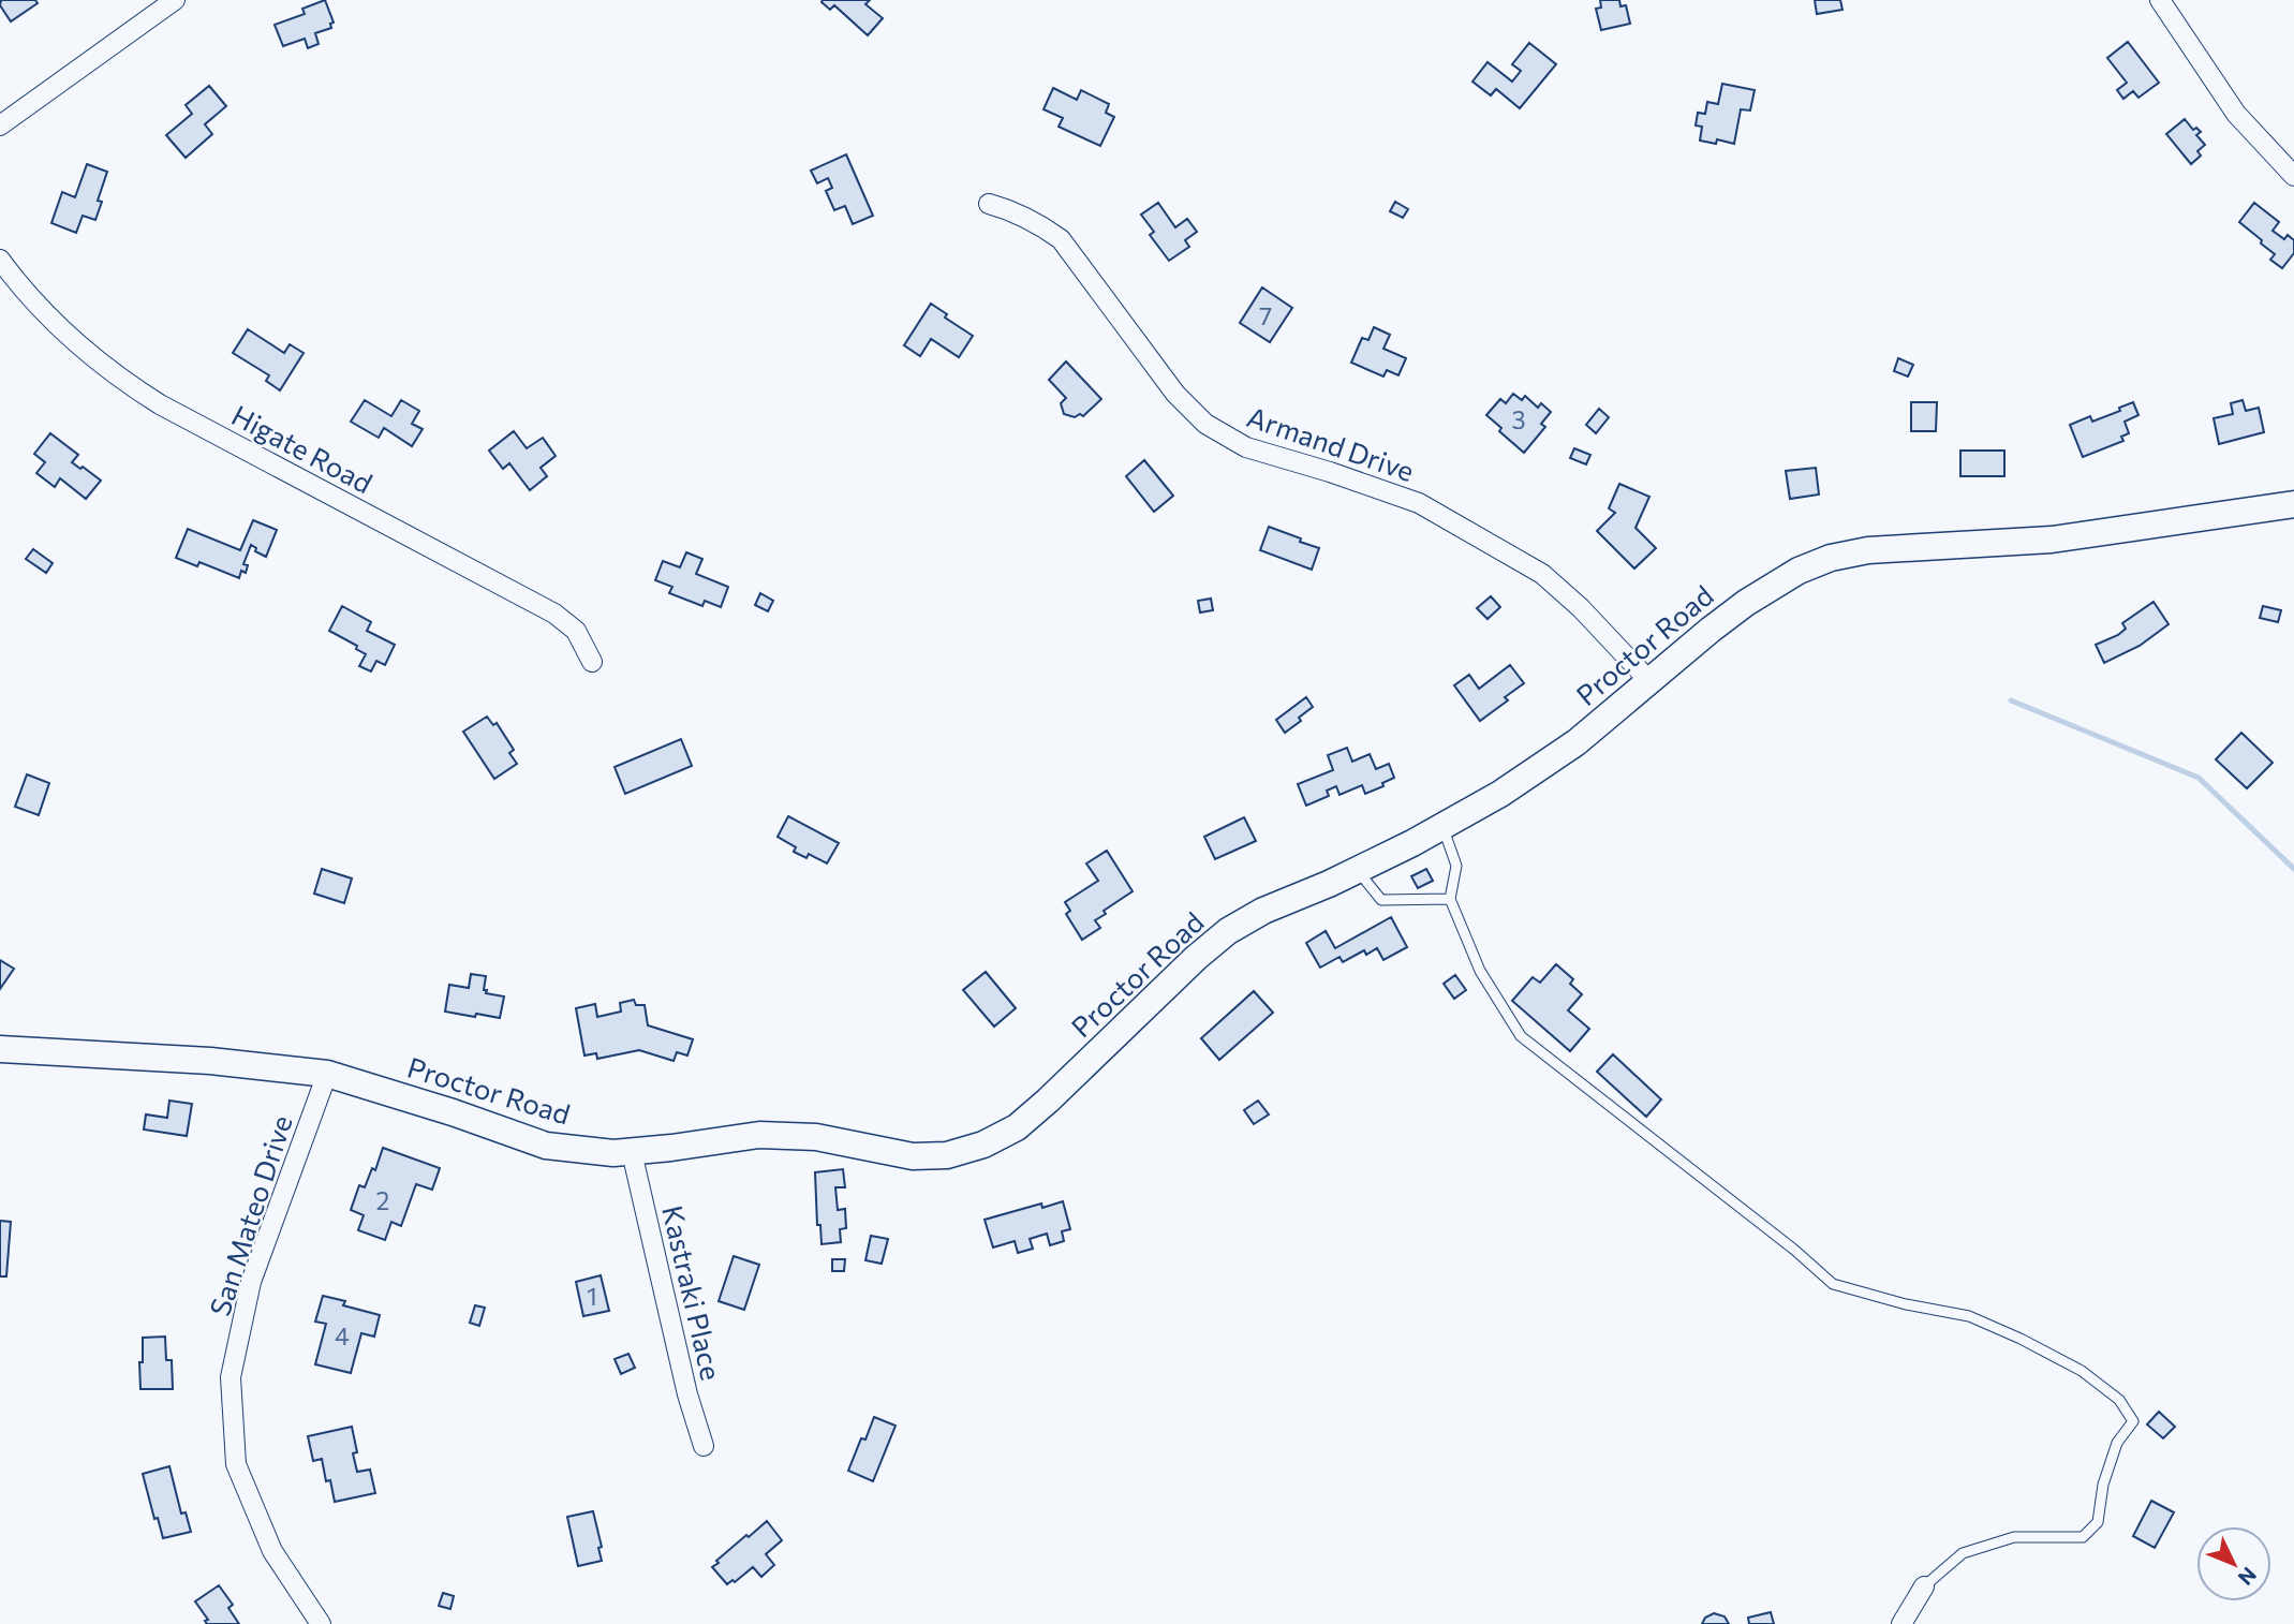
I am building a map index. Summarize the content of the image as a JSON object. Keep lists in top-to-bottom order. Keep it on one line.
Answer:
{"streets":{"main road":["Proctor Road"],"street":["Armand Drive","Higate Road","San Mateo Drive","Kastraki Place"]},"crossings":[["Armand Drive","Proctor Road"],["Proctor Road","San Mateo Drive"],["Proctor Road","Kastraki Place"]],"house_numbers":["7","3","2","1","4"],"north":"bottom right"}
